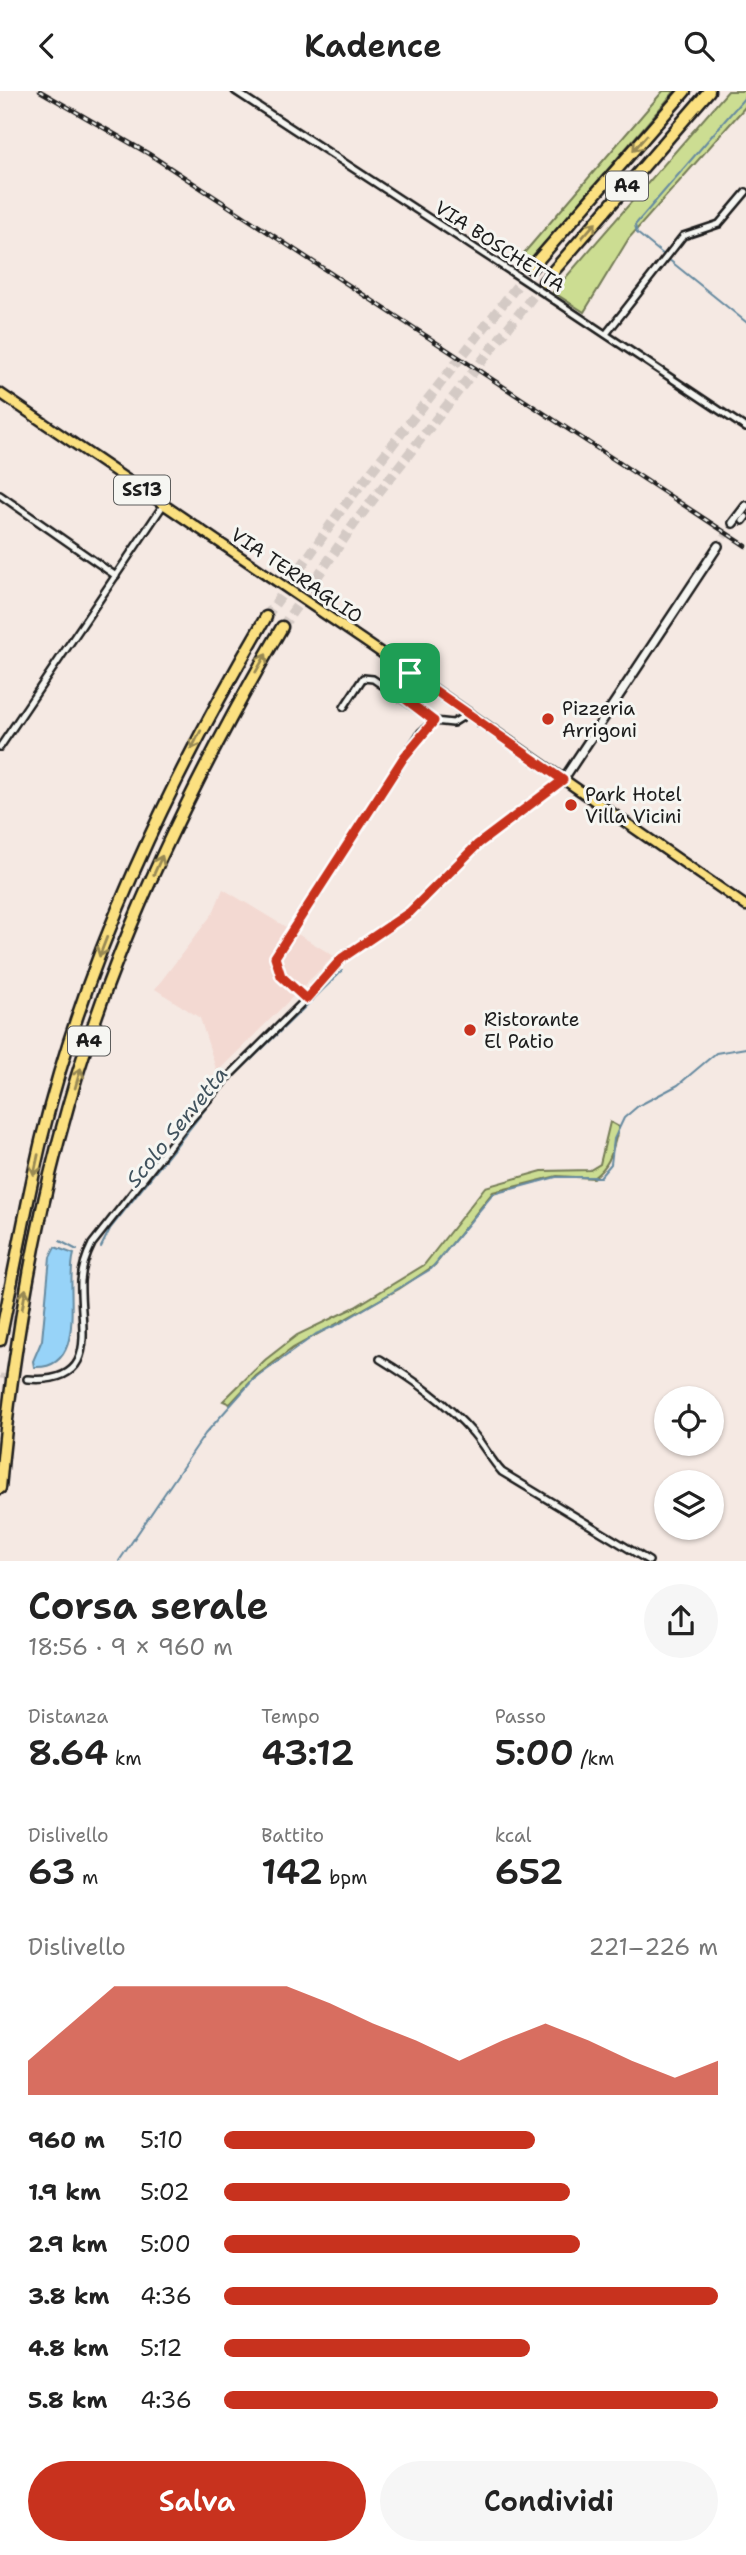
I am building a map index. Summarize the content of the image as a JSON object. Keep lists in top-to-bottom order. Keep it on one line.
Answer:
{"streets":{"highway":["A4"],"main road":["SS13","VIA TERRAGLIO"],"street":["VIA BOSCHETTA"]},"water":["Scolo Servetta"],"places":["Pizzeria Arrigoni","Park Hotel Villa Vicini","Ristorante El Patio"],"page":{"header":"Kadence","heading":["Corsa serale","18:56 · 9 × 960 m"],"stats":[["Distanza","8.64 km"],["Tempo","43:12"],["Passo","5:00 /km"],["Dislivello","63 m"],["Battito","142 bpm"],["kcal","652"]],"chart":["Dislivello","221–226 m"],"list":[{"name":"960 m","note":"5:10"},{"name":"1.9 km","note":"5:02"},{"name":"2.9 km","note":"5:00"},{"name":"3.8 km","note":"4:36"},{"name":"4.8 km","note":"5:12"},{"name":"5.8 km","note":"4:36"}],"buttons":["Salva","Condividi"]}}
